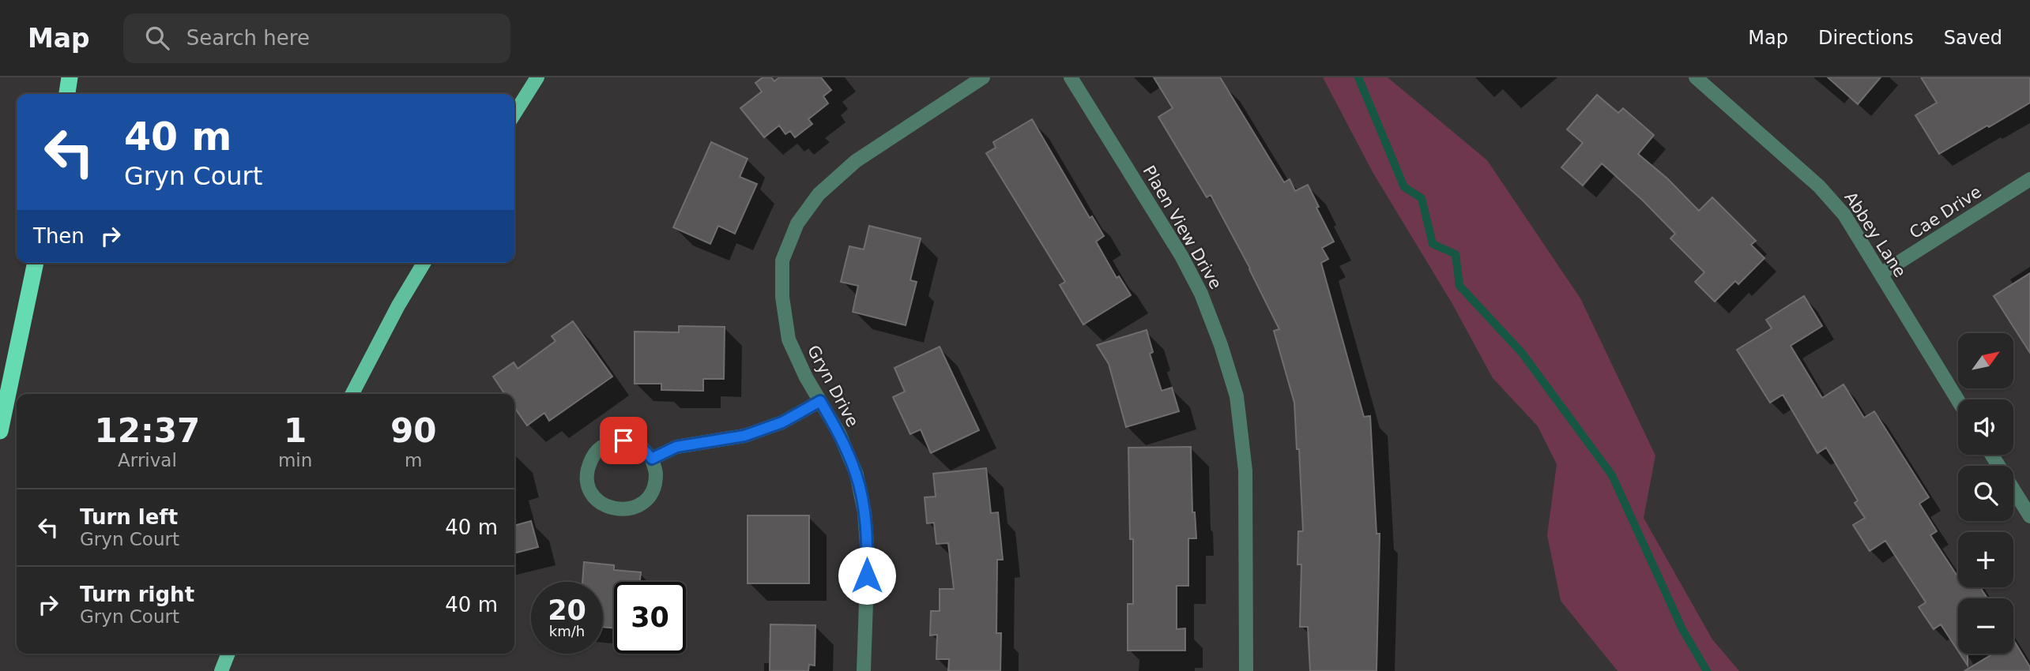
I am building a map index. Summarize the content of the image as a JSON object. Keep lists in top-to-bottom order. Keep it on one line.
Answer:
{"streets":{"street":["Cae Drive","Plaen View Drive","Abbey Lane","Gryn Drive"]},"crossings":[["Cae Drive","Abbey Lane"]],"north":"top right","page":{"header":"Map","search":"Search here","nav":["Map","Directions","Saved"],"turn":["40 m","Gryn Court"],"then":"Then","map_buttons":["+","−"],"eta":["12:37","Arrival","1","min","90","m"],"list":[{"name":"Turn left","note":"Gryn Court","value":"40 m"},{"name":"Turn right","note":"Gryn Court","value":"40 m"}],"speed":"20 km/h","limit":"30"}}
